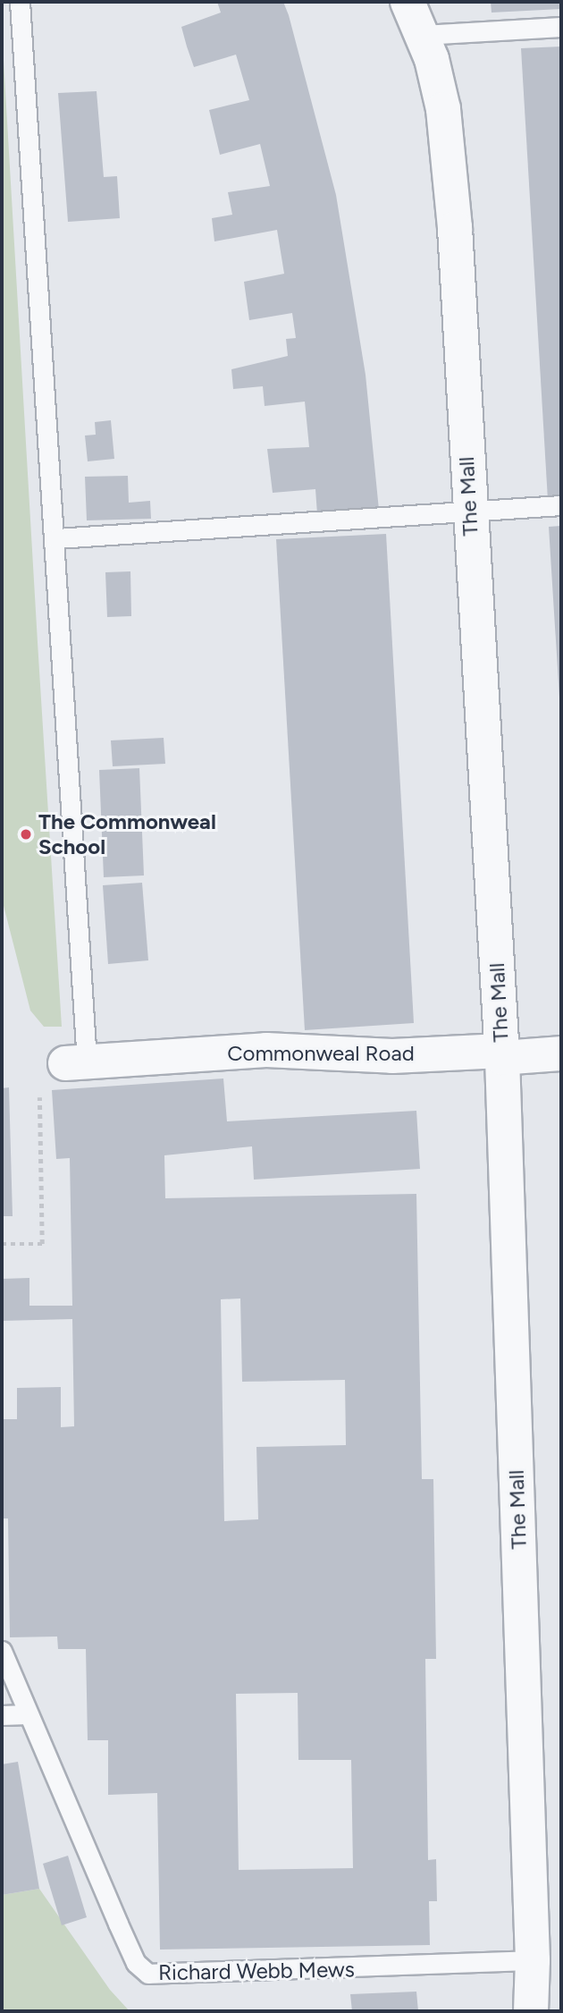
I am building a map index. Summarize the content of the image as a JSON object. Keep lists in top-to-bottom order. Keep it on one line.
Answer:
{"streets":{"street":["The Mall","Commonweal Road"],"lane":["Richard Webb Mews"]},"crossings":[["The Mall","Commonweal Road"],["The Mall","Richard Webb Mews"]],"places":["The Commonweal School"]}
